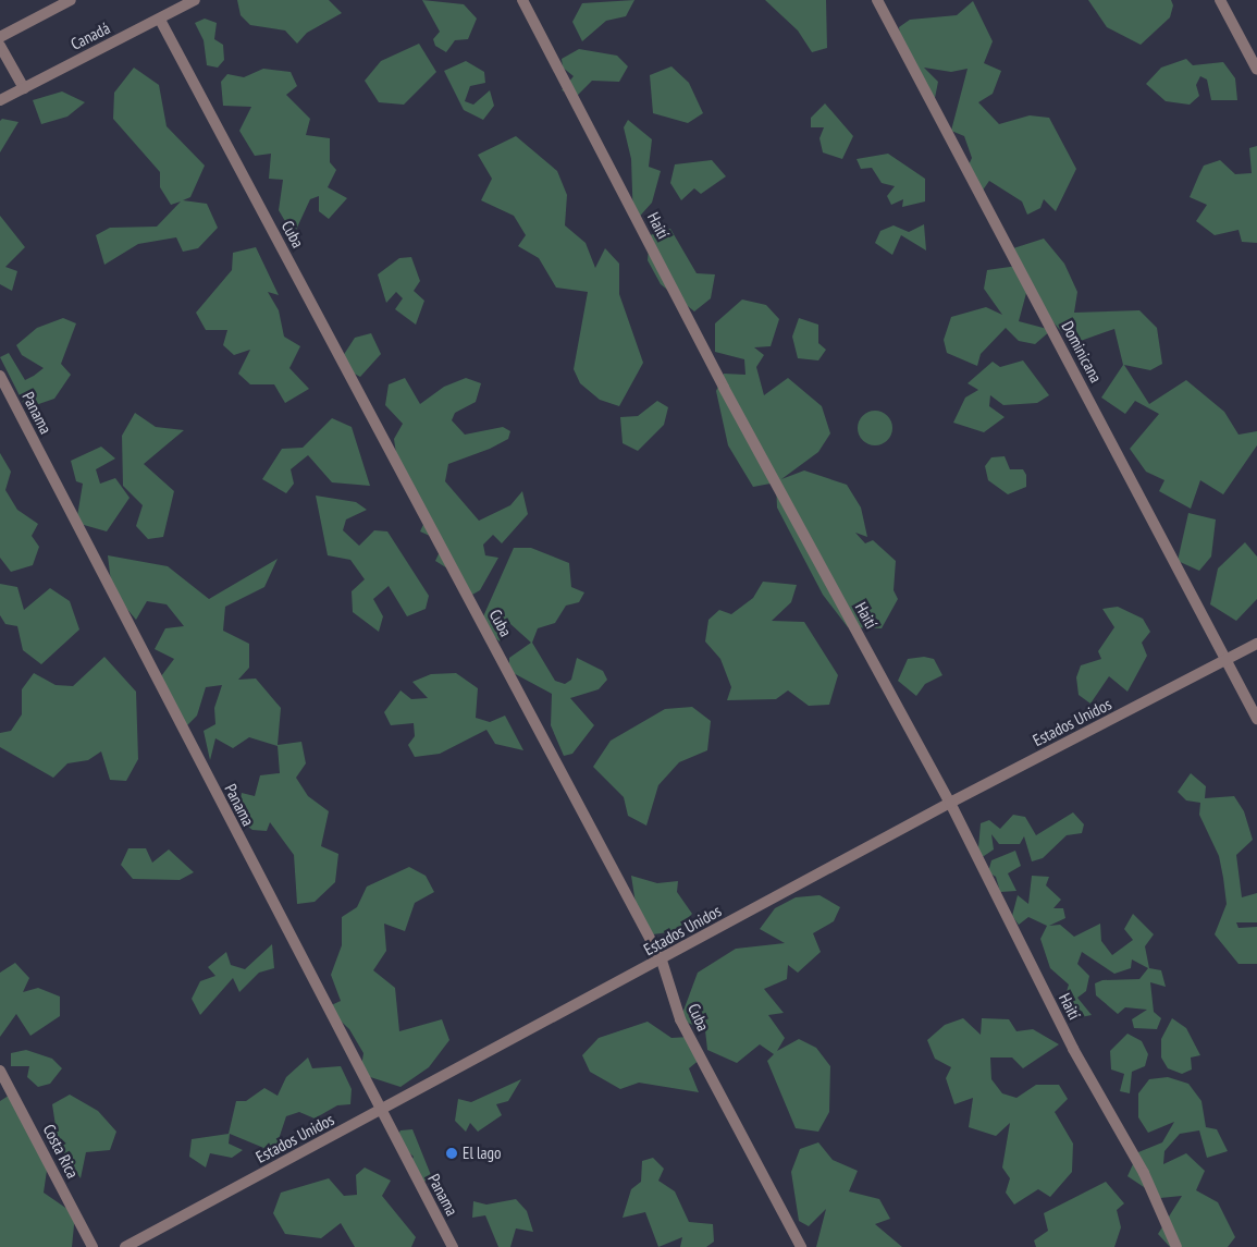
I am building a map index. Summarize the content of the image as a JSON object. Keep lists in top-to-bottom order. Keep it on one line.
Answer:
{"streets":{"street":["Canadá","Haití","Cuba","Dominicana","Panama","Estados Unidos","Costa Rica"]},"crossings":[["Canadá","Cuba"],["Haití","Estados Unidos"],["Cuba","Estados Unidos"],["Dominicana","Estados Unidos"],["Panama","Estados Unidos"]],"places":["El lago"]}
